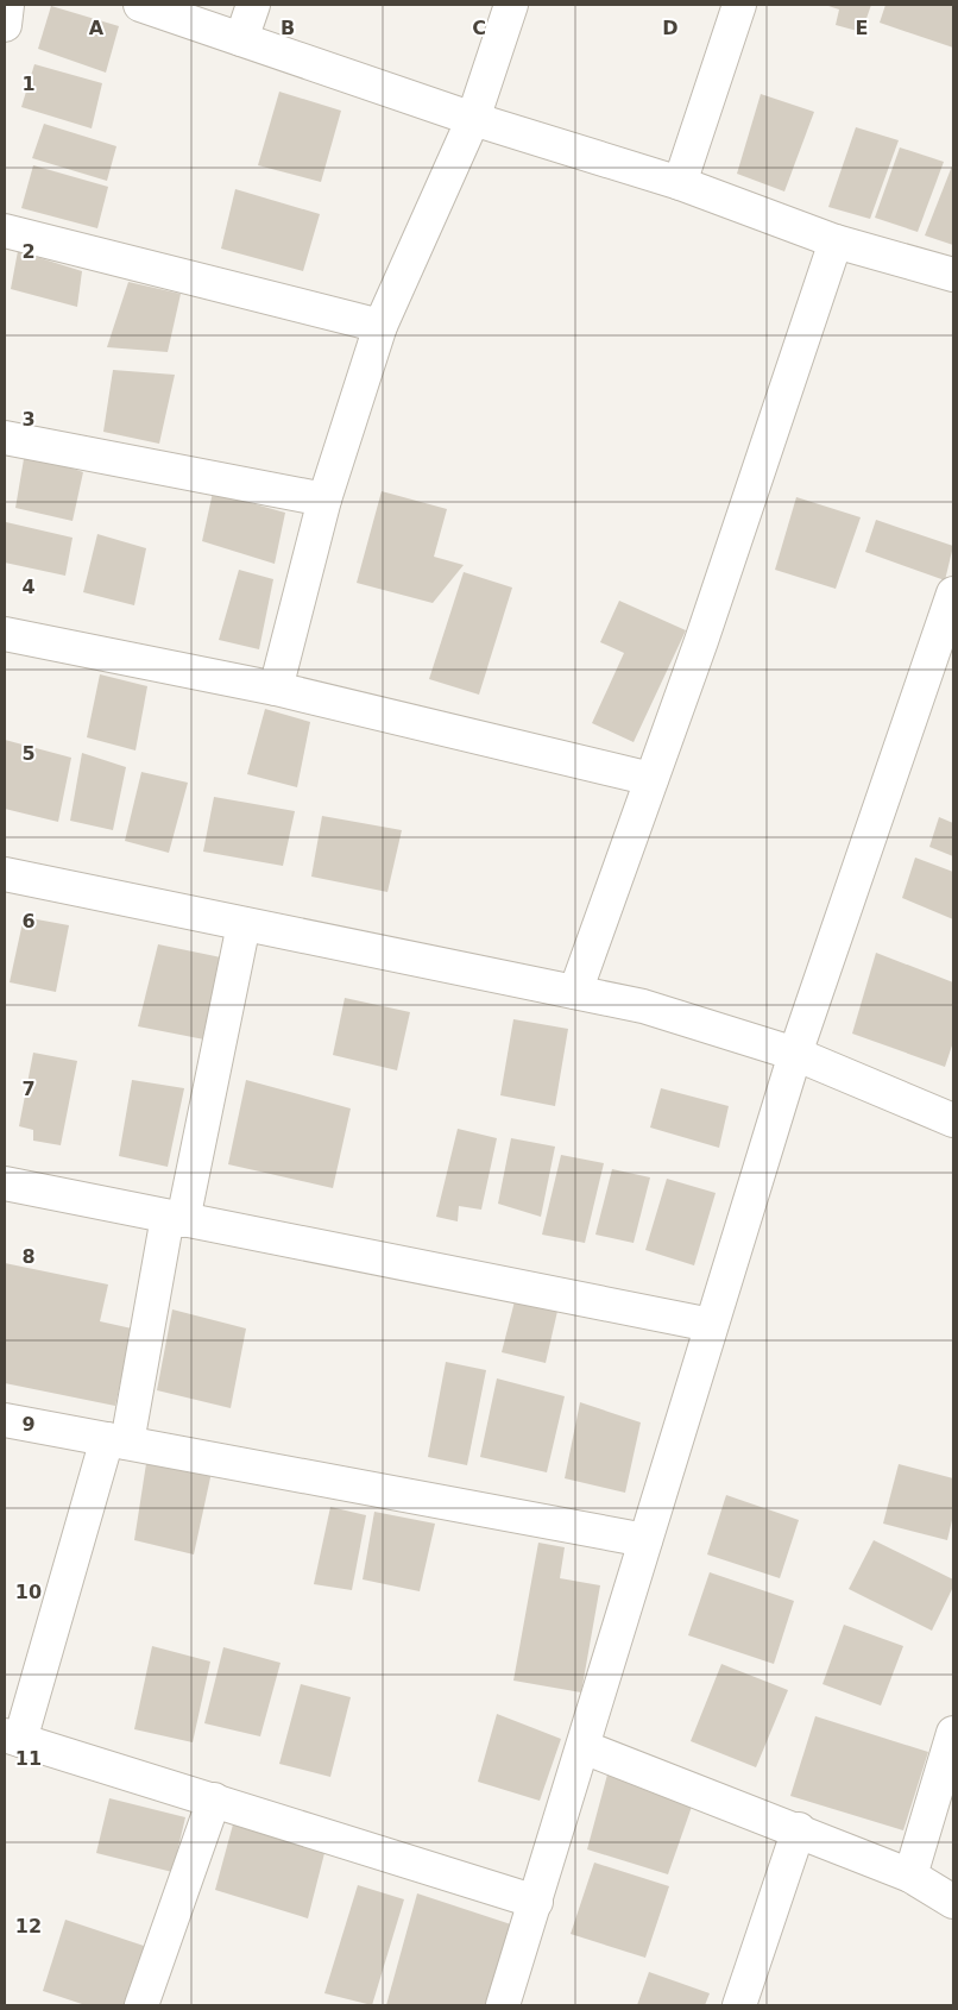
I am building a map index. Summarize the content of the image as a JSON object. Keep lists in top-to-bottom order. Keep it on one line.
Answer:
{"grid":{"columns":["A","B","C","D","E"],"rows":["1","2","3","4","5","6","7","8","9","10","11","12"]}}
